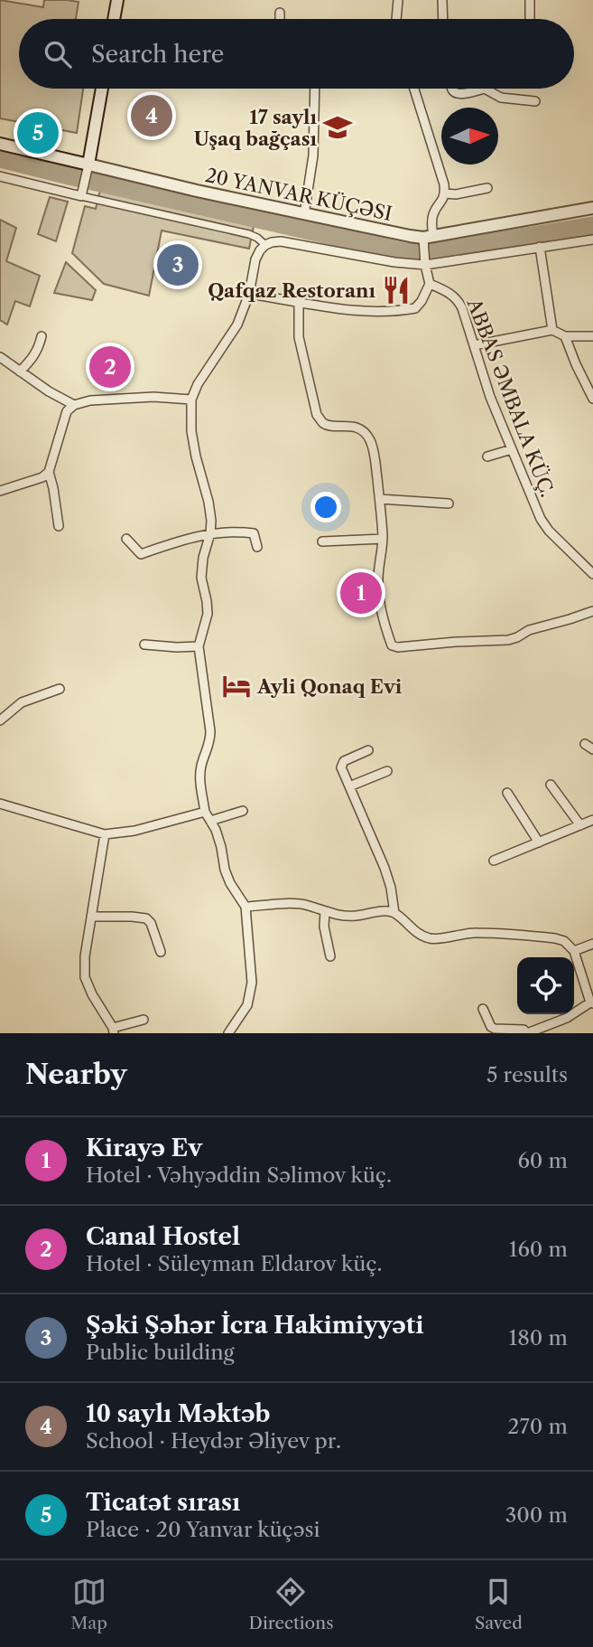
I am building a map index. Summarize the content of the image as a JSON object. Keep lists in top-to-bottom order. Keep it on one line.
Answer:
{"streets":{"street":["20 YANVAR KÜÇƏSI","ABBAS ƏMBALA KÜÇ."]},"places":{"school or university":["17 saylı Uşaq bağçası"],"restaurant":["Qafqaz Restoranı"],"hotel":["Ayli Qonaq Evi"]},"north":"right","page":{"search":"Search here","pins":["4","5","3","2","1"],"heading":["Nearby","5 results"],"list":[{"mark":"1","name":"Kirayə Ev","note":"Hotel · Vəhyəddin Səlimov küç.","value":"60 m"},{"mark":"2","name":"Canal Hostel","note":"Hotel · Süleyman Eldarov küç.","value":"160 m"},{"mark":"3","name":"Şəki Şəhər İcra Hakimiyyəti","note":"Public building","value":"180 m"},{"mark":"4","name":"10 saylı Məktəb","note":"School · Heydər Əliyev pr.","value":"270 m"},{"mark":"5","name":"Ticatət sırası","note":"Place · 20 Yanvar küçəsi","value":"300 m"}],"nav":["Map","Directions","Saved"]}}
